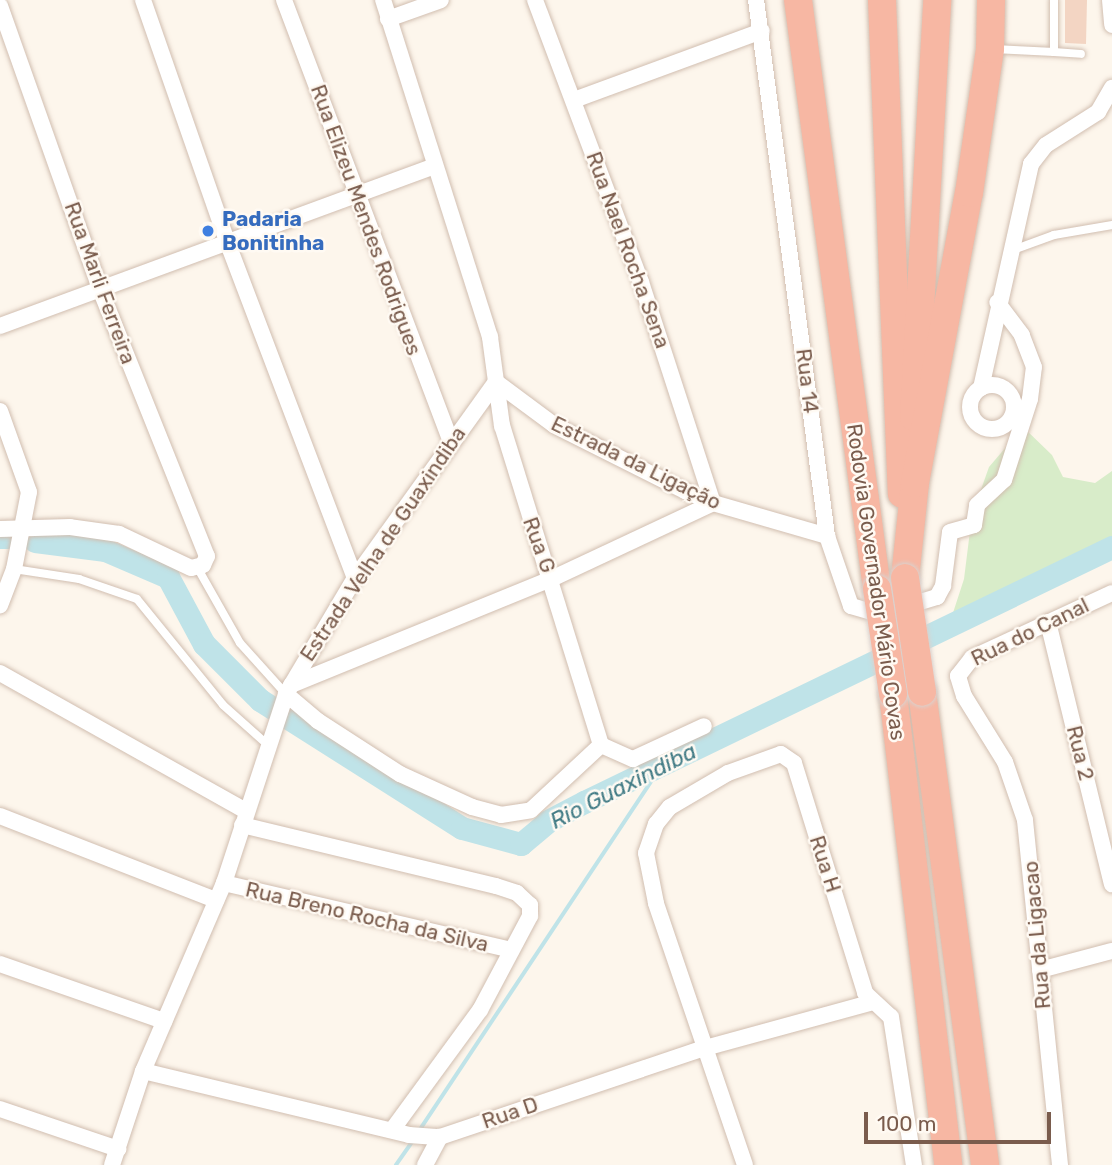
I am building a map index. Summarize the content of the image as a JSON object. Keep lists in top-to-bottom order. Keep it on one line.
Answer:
{"streets":{"highway":["Rodovia Governador Mário Covas"],"street":["Rua Elizeu Mendes Rodrigues","Rua Nael Rocha Sena","Rua Marli Ferreira","Rua 14","Estrada da Ligação","Estrada Velha de Guaxindiba","Rua G","Rua do Canal","Rua 2","Rua H","Rua Breno Rocha da Silva","Rua da Ligacao","Rua D"]},"crossings":[["Rua Elizeu Mendes Rodrigues","Estrada Velha de Guaxindiba"],["Rua Nael Rocha Sena","Estrada da Ligação"],["Rua 14","Estrada da Ligação"],["Estrada da Ligação","Estrada Velha de Guaxindiba"],["Estrada da Ligação","Rua G"],["Estrada Velha de Guaxindiba","Rua G"],["Estrada Velha de Guaxindiba","Rua Breno Rocha da Silva"],["Rua do Canal","Rua 2"],["Rua do Canal","Rua da Ligacao"],["Rua H","Rua D"]],"water":["Rio Guaxindiba"],"places":["Padaria Bonitinha"],"scale_bar":"100 m"}
